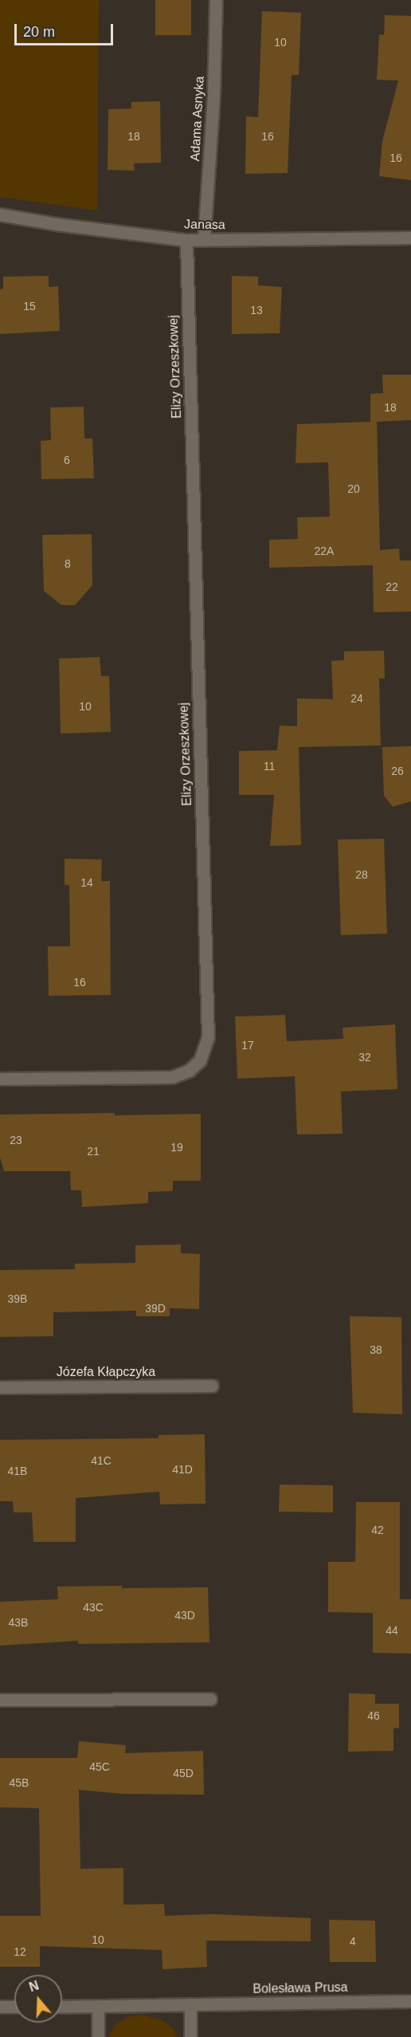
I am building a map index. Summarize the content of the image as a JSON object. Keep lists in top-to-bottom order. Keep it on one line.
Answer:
{"streets":{"street":["Adama Asnyka","Janasa","Elizy Orzeszkowej","Józefa Kłapczyka","Bolesława Prusa"]},"crossings":[["Adama Asnyka","Janasa"],["Janasa","Elizy Orzeszkowej"]],"house_numbers":["10","18","16","16","15","13","18","6","20","22A","8","22","24","10","11","26","28","14","16","17","32","23","19","21","39B","39D","38","41C","41D","41B","42","43C","43D","43B","44","46","45C","45D","45B","10","4","12"],"scale_bar":"20 m","north":"top"}
